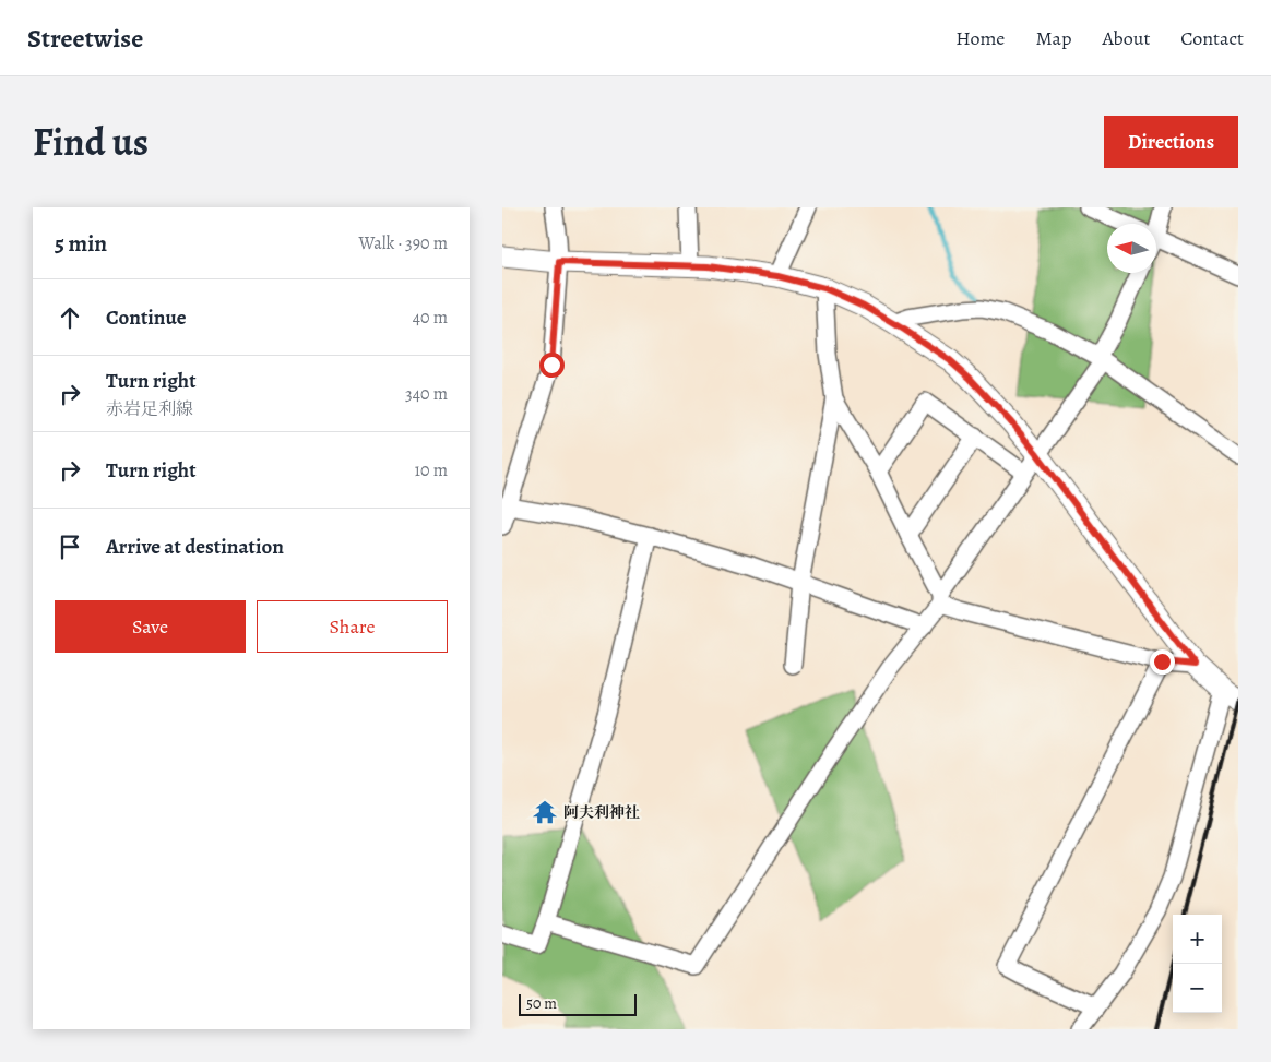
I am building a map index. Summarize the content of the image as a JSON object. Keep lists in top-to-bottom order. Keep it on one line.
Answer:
{"places":{"temple":["阿夫利神社"]},"scale_bar":"50 m","north":"left","page":{"header":"Streetwise","nav":["Home","Map","About","Contact"],"title":"Find us","buttons":["Directions",["Save","Share"]],"heading":["5 min","Walk · 390 m"],"list":[["Continue","40 m"],["Turn right","赤岩足利線","340 m"],["Turn right","10 m"],"Arrive at destination"],"map_buttons":["+","−"],"scale":"50 m"}}
